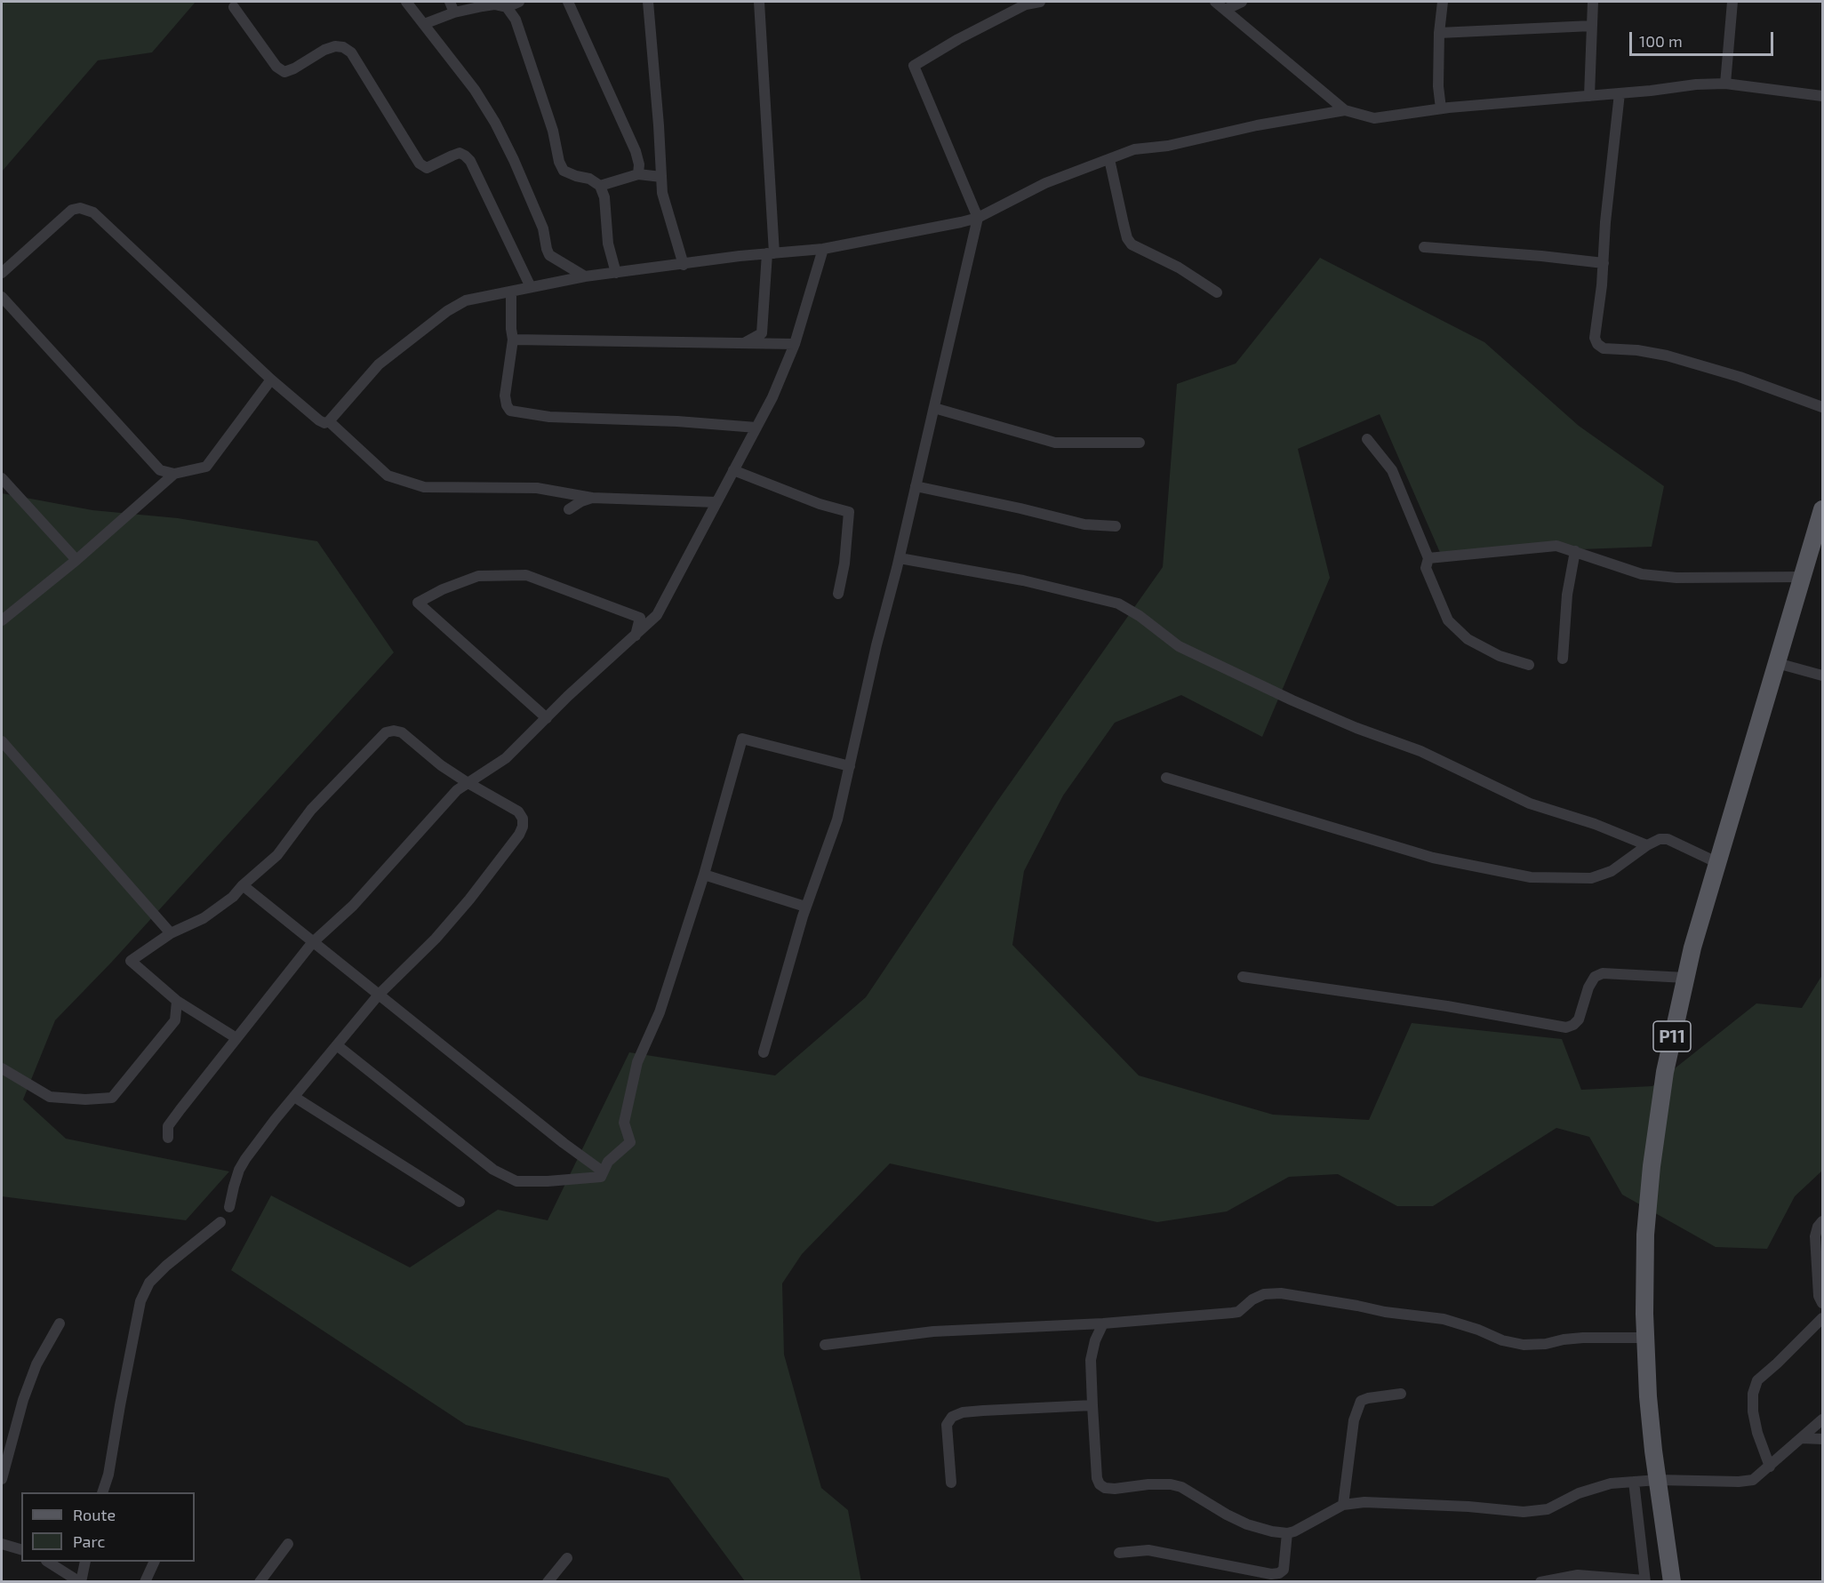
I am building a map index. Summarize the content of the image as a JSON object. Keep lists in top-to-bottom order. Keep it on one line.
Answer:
{"streets":{"main road":["P11"]},"legend":["Route","Parc"],"scale_bar":"100 m"}
